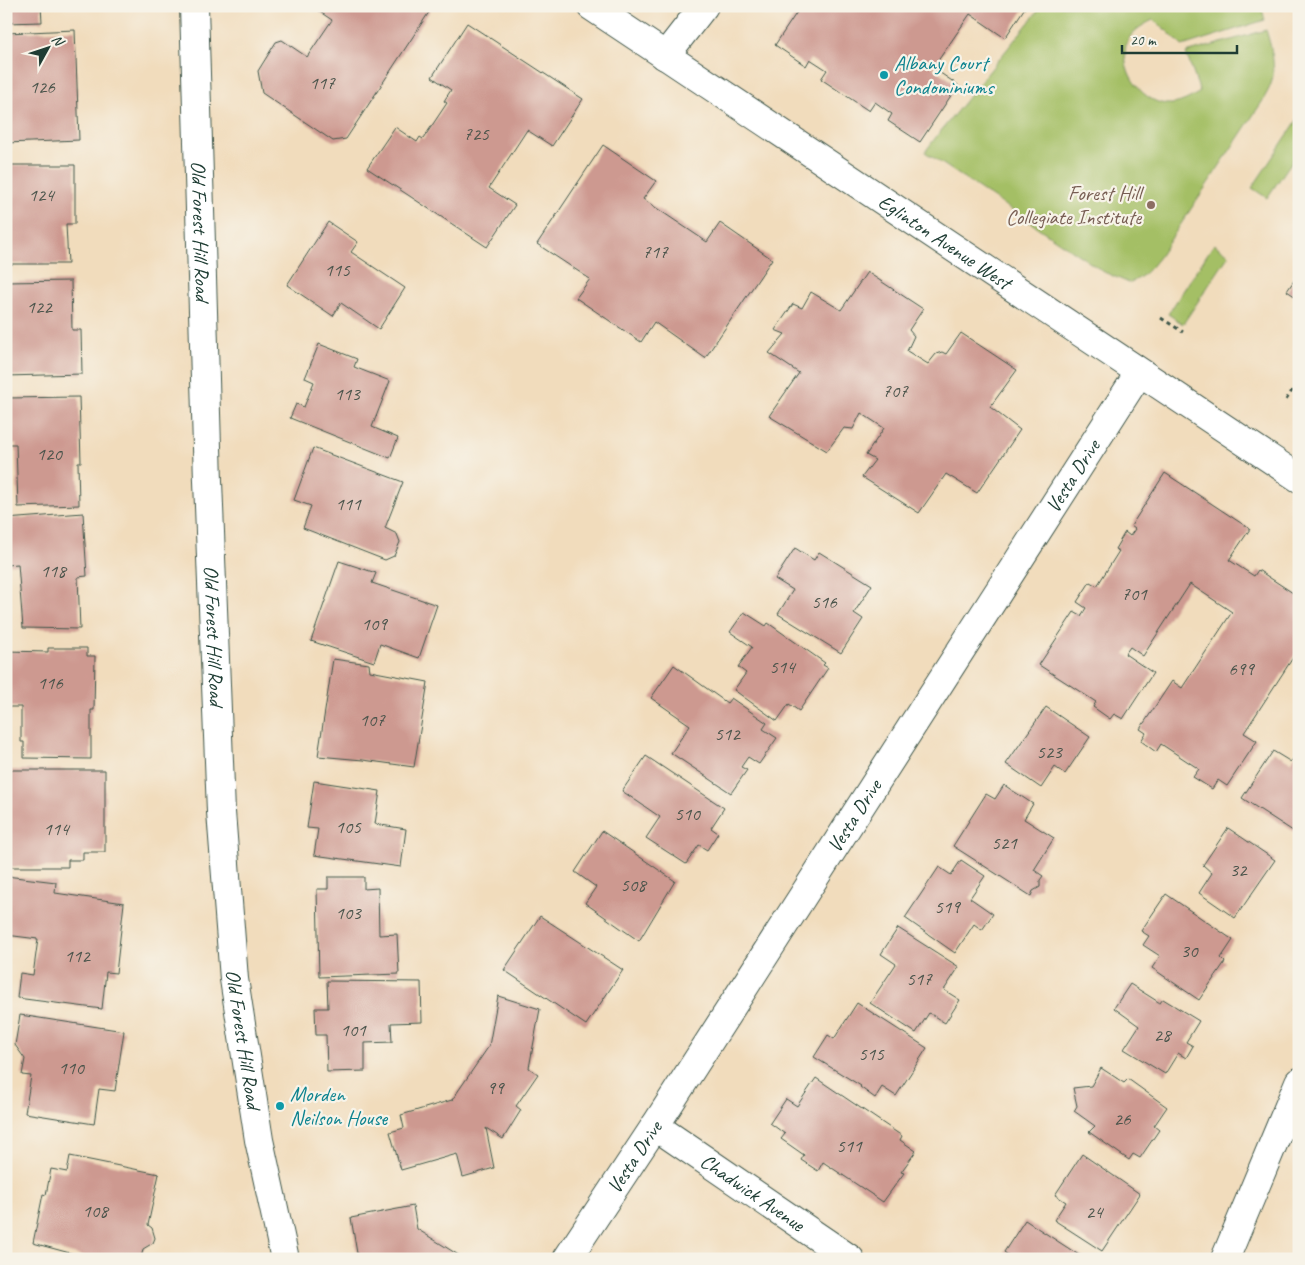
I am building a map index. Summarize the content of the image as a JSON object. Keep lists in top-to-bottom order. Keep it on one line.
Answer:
{"streets":{"street":["Old Forest Hill Road","Eglinton Avenue West","Vesta Drive","Chadwick Avenue"]},"crossings":[["Eglinton Avenue West","Vesta Drive"],["Vesta Drive","Chadwick Avenue"]],"places":["Albany Court Condominiums","Forest Hill Collegiate Institute","Morden Neilson House"],"house_numbers":["117","126","725","124","717","115","122","707","113","120","111","118","701","516","109","514","699","116","107","512","523","510","105","114","521","32","508","519","103","30","112","517","101","28","515","110","99","26","511","108","24"],"scale_bar":"20 m","north":"top right"}
